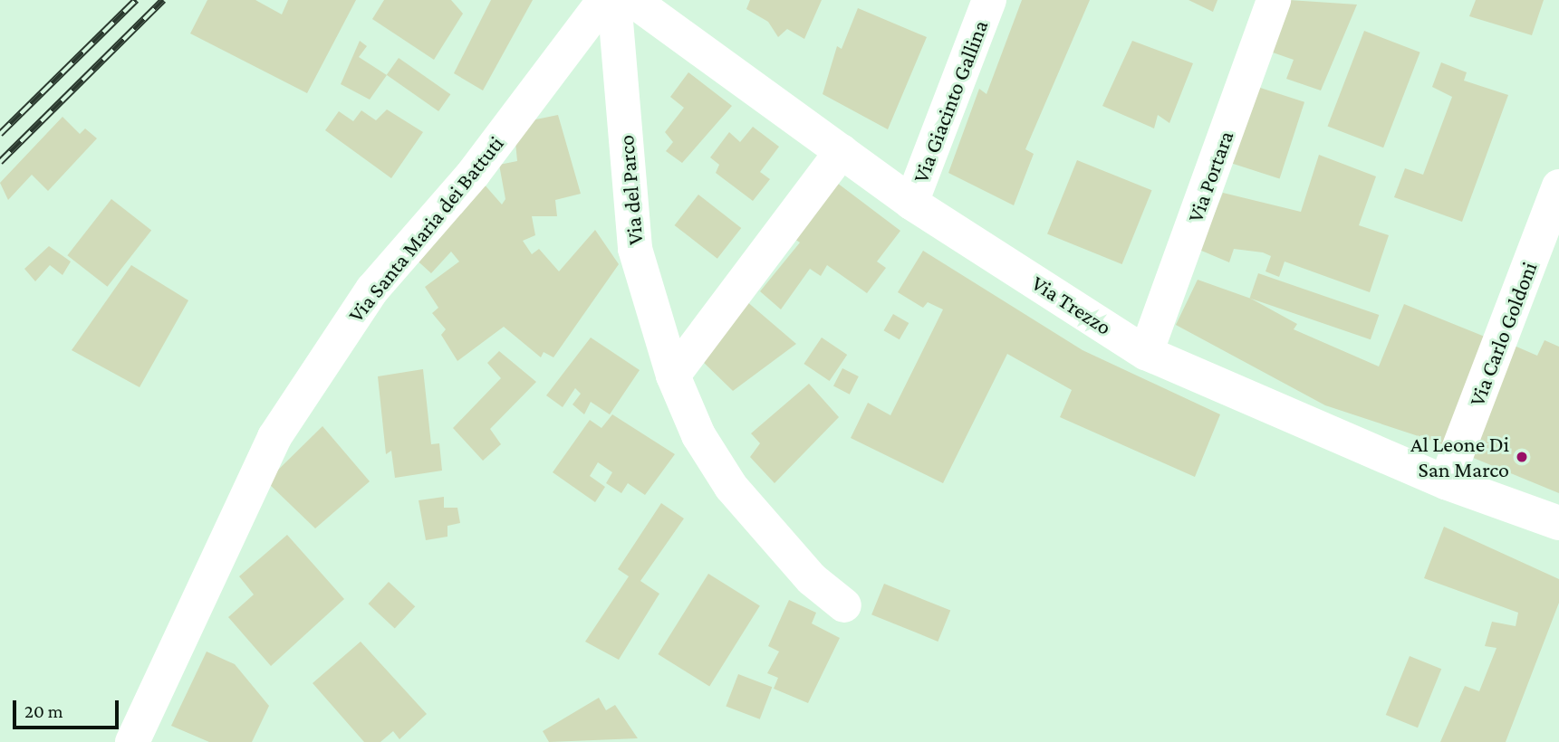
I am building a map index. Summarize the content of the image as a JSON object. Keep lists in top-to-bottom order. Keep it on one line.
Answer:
{"streets":{"street":["Via Giacinto Gallina","Via Portara","Via del Parco","Via Santa Maria dei Battuti","Via Trezzo","Via Carlo Goldoni"]},"crossings":[["Via Giacinto Gallina","Via Trezzo"],["Via Portara","Via Trezzo"],["Via Trezzo","Via Carlo Goldoni"]],"places":["Al Leone Di San Marco"],"scale_bar":"20 m"}
